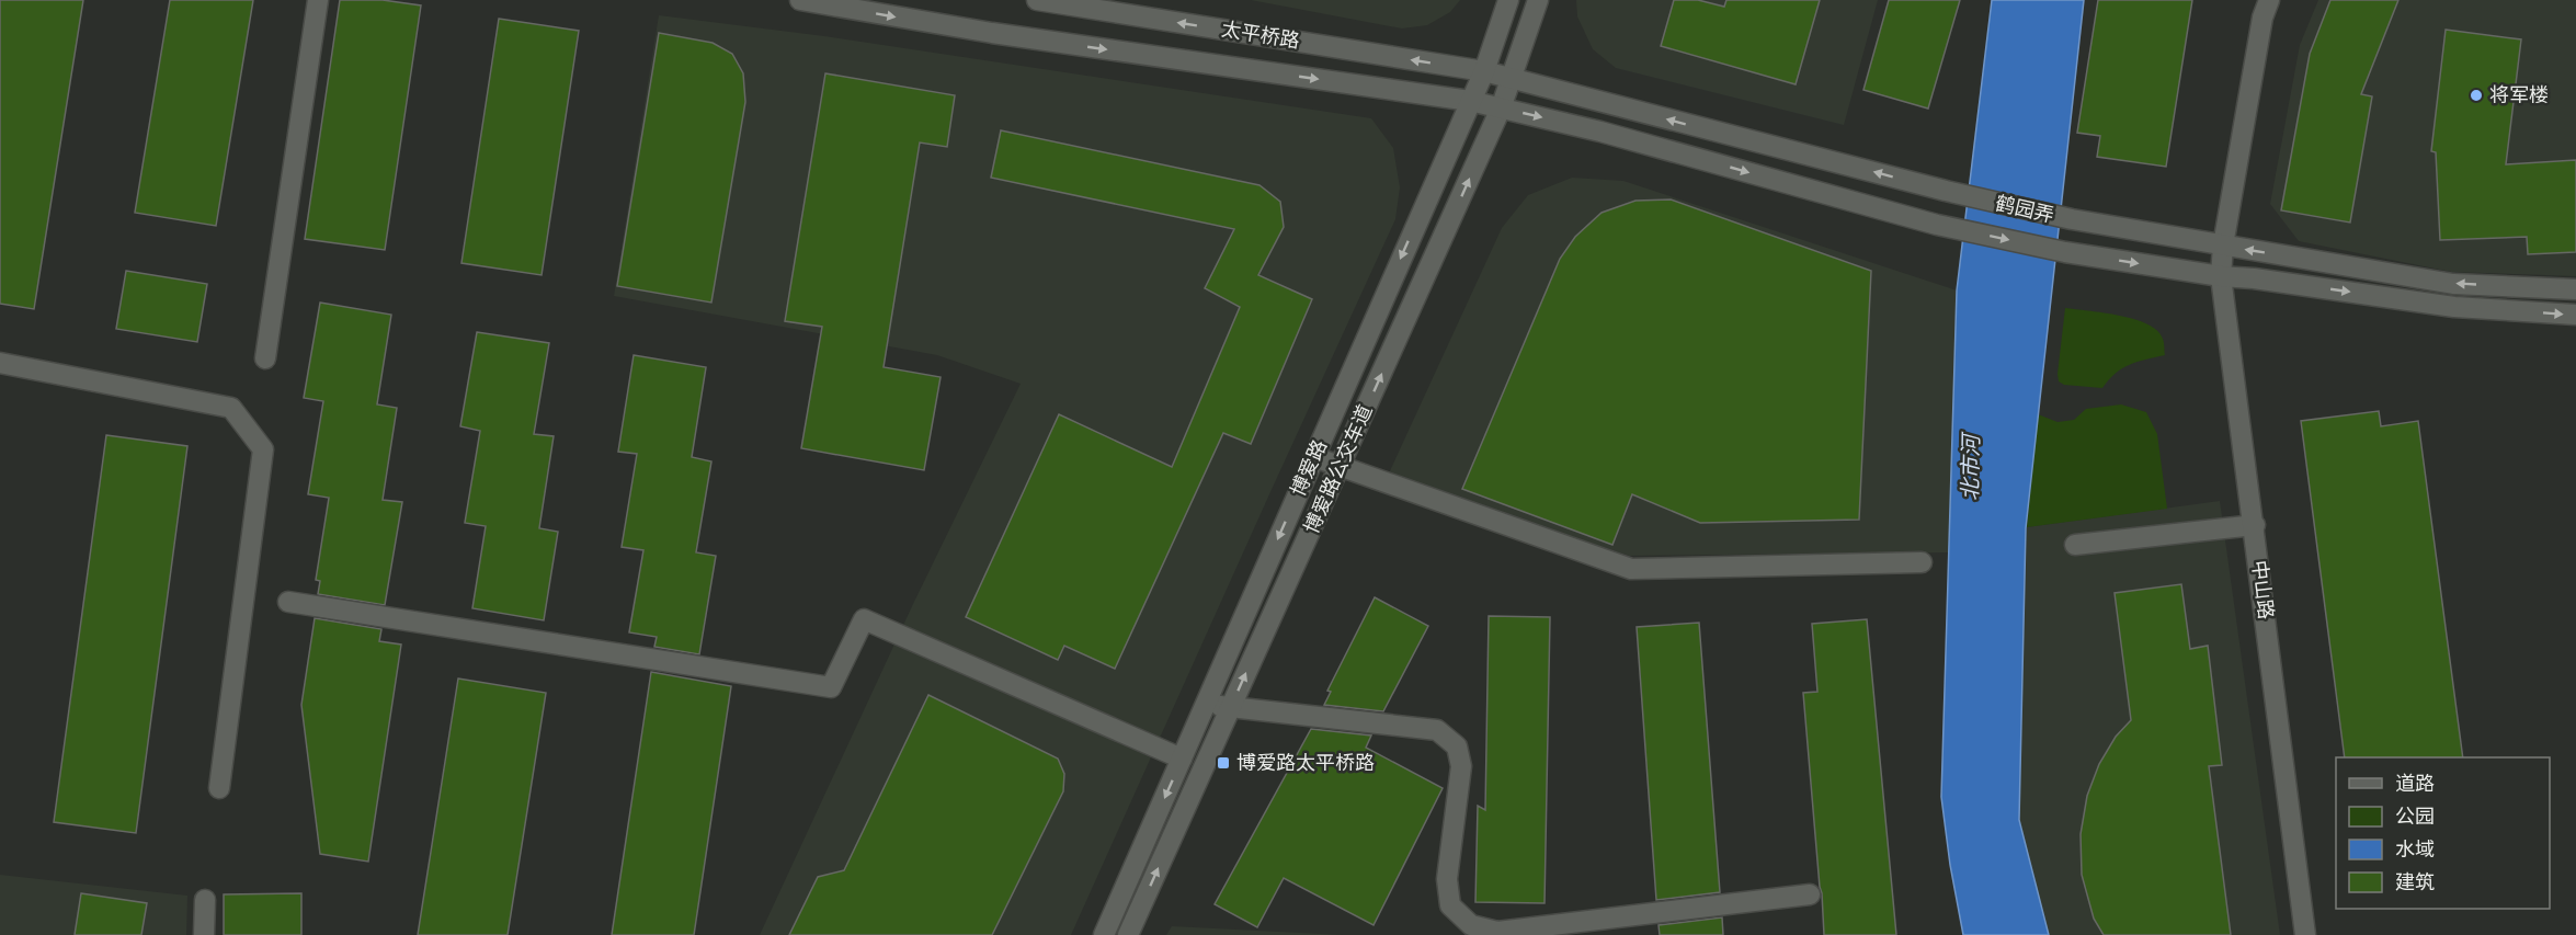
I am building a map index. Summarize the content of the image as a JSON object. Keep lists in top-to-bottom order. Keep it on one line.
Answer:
{"streets":{"street":["太平桥路","鹤园弄","博爱路","博爱路公交车道","中山路"]},"crossings":[["太平桥路","鹤园弄"],["太平桥路","博爱路"],["鹤园弄","博爱路"],["鹤园弄","博爱路公交车道"],["鹤园弄","中山路"]],"one_way":["博爱路","博爱路公交车道"],"water":["北市河"],"places":{"other":["将军楼"],"transit":["博爱路太平桥路"]},"legend":["道路","公园","水域","建筑"]}
